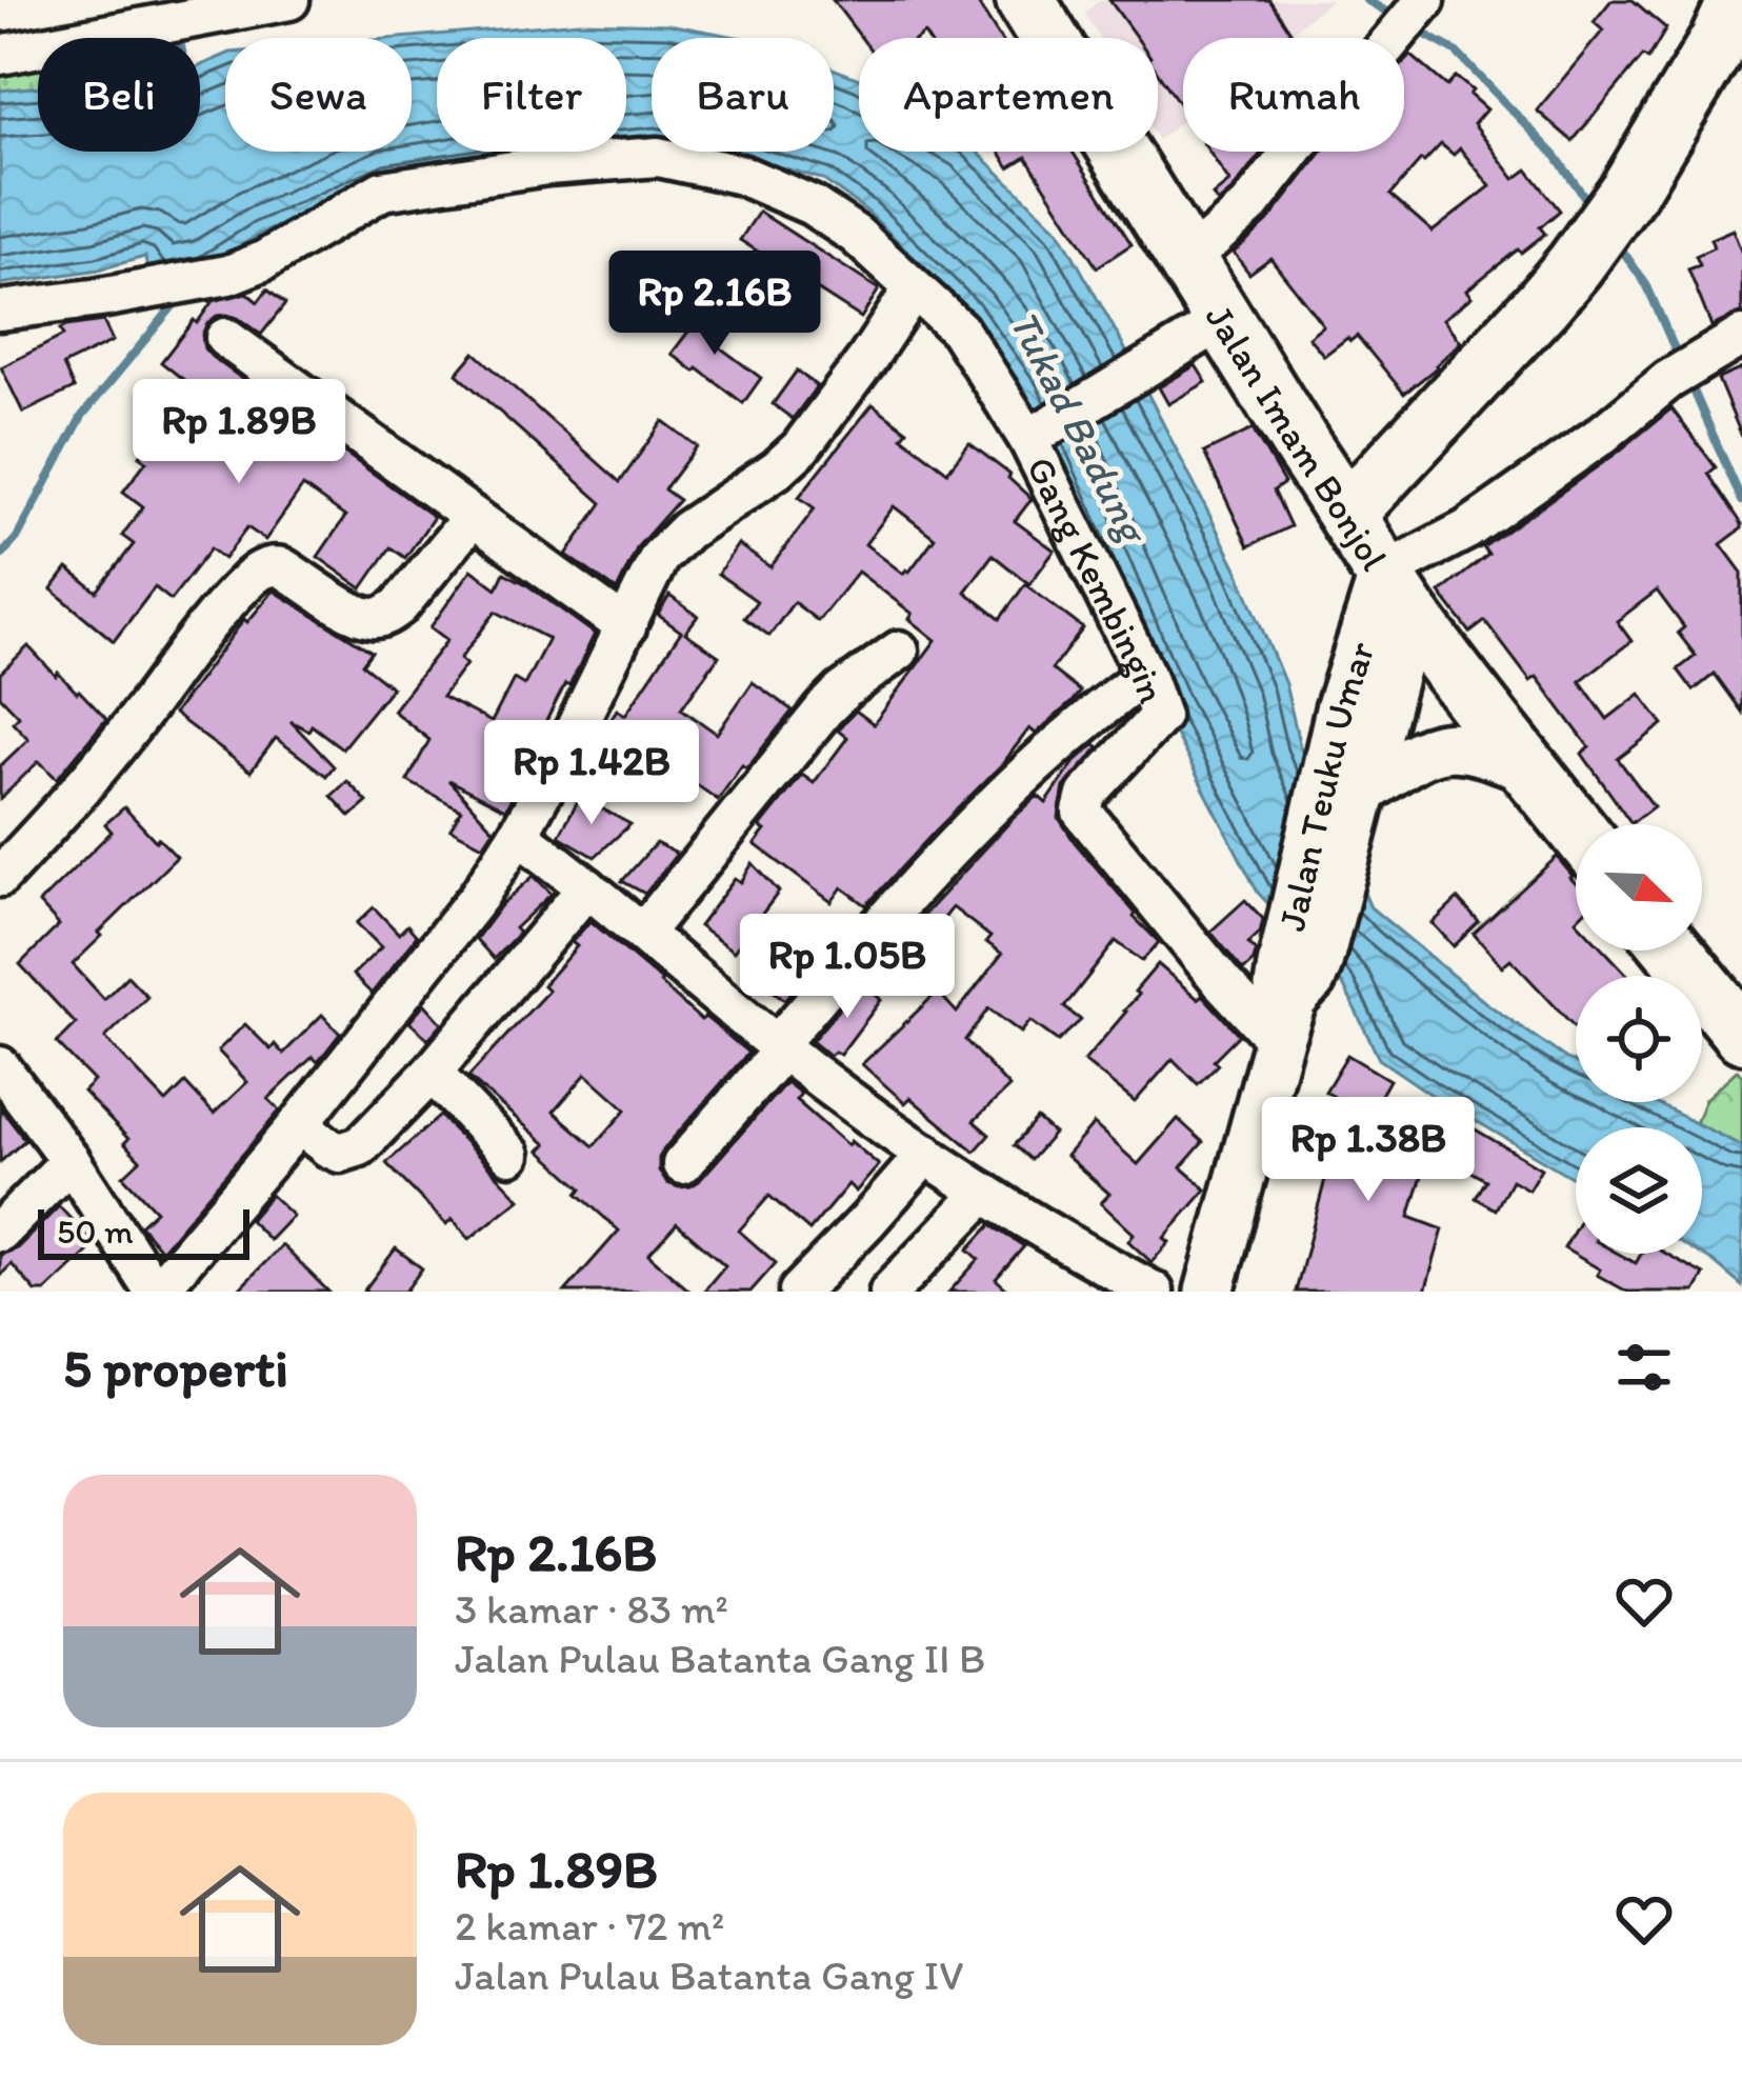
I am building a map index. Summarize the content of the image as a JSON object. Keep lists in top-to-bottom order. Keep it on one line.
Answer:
{"streets":{"highway":["Jalan Imam Bonjol"],"main road":["Jalan Teuku Umar"],"street":["Gang Kembingin"]},"crossings":[["Jalan Imam Bonjol","Jalan Teuku Umar"],["Gang Kembingin","Jalan Teuku Umar"]],"water":["Tukad Badung"],"scale_bar":"50 m","north":"bottom right","page":{"chip":["Beli","Sewa","Filter","Baru","Apartemen","Rumah"],"price":["Rp 2.16B","Rp 1.89B","Rp 1.42B","Rp 1.05B","Rp 1.38B"],"scale":"50 m","heading":"5 properti","list":[{"name":"Rp 2.16B","note":"3 kamar · 83 m² · Jalan Pulau Batanta Gang II B"},{"name":"Rp 1.89B","note":"2 kamar · 72 m² · Jalan Pulau Batanta Gang IV"}]}}
